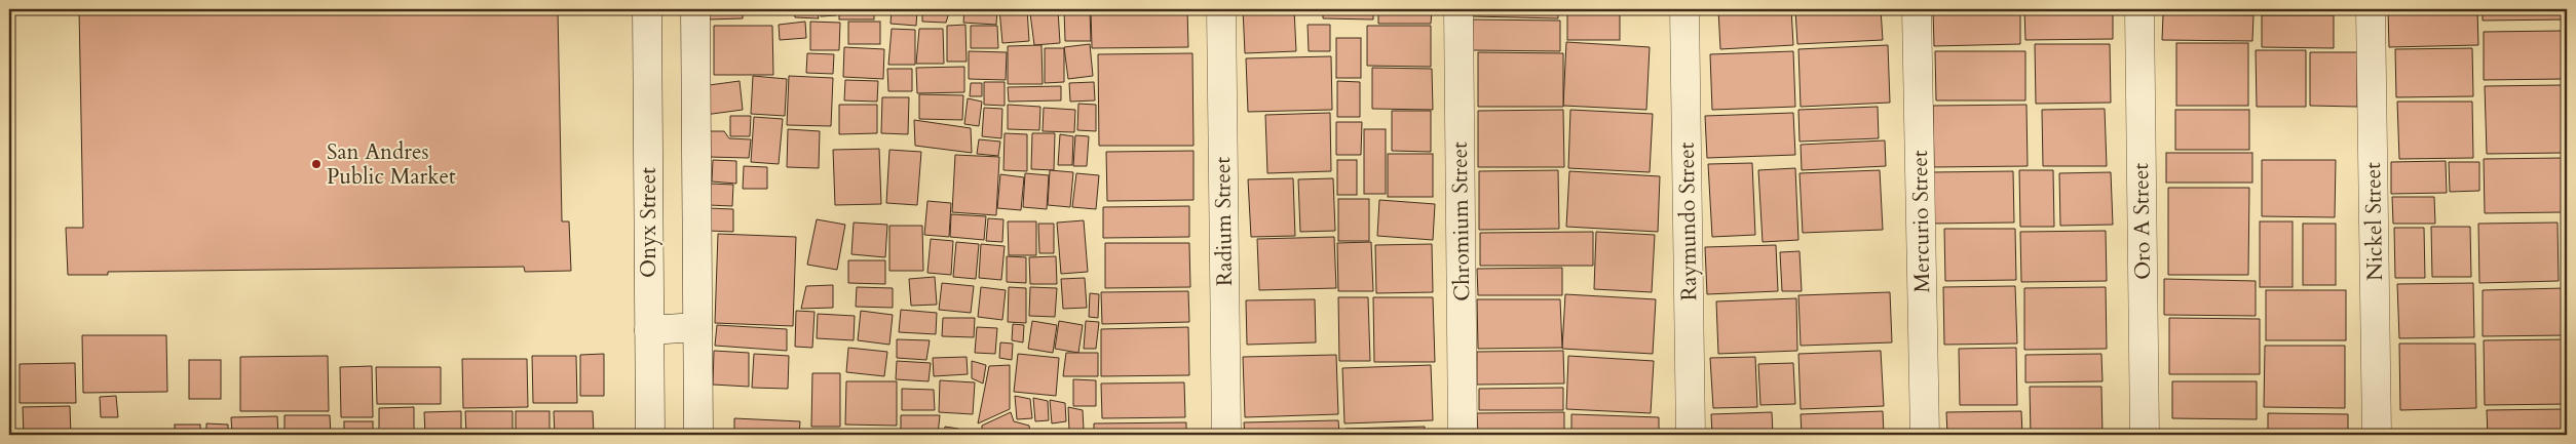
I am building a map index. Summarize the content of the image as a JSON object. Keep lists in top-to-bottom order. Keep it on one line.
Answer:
{"streets":{"street":["Radium Street","Chromium Street","Raymundo Street","Mercurio Street","Oro A Street","Nickel Street","Onyx Street"]},"places":["San Andres Public Market"]}
